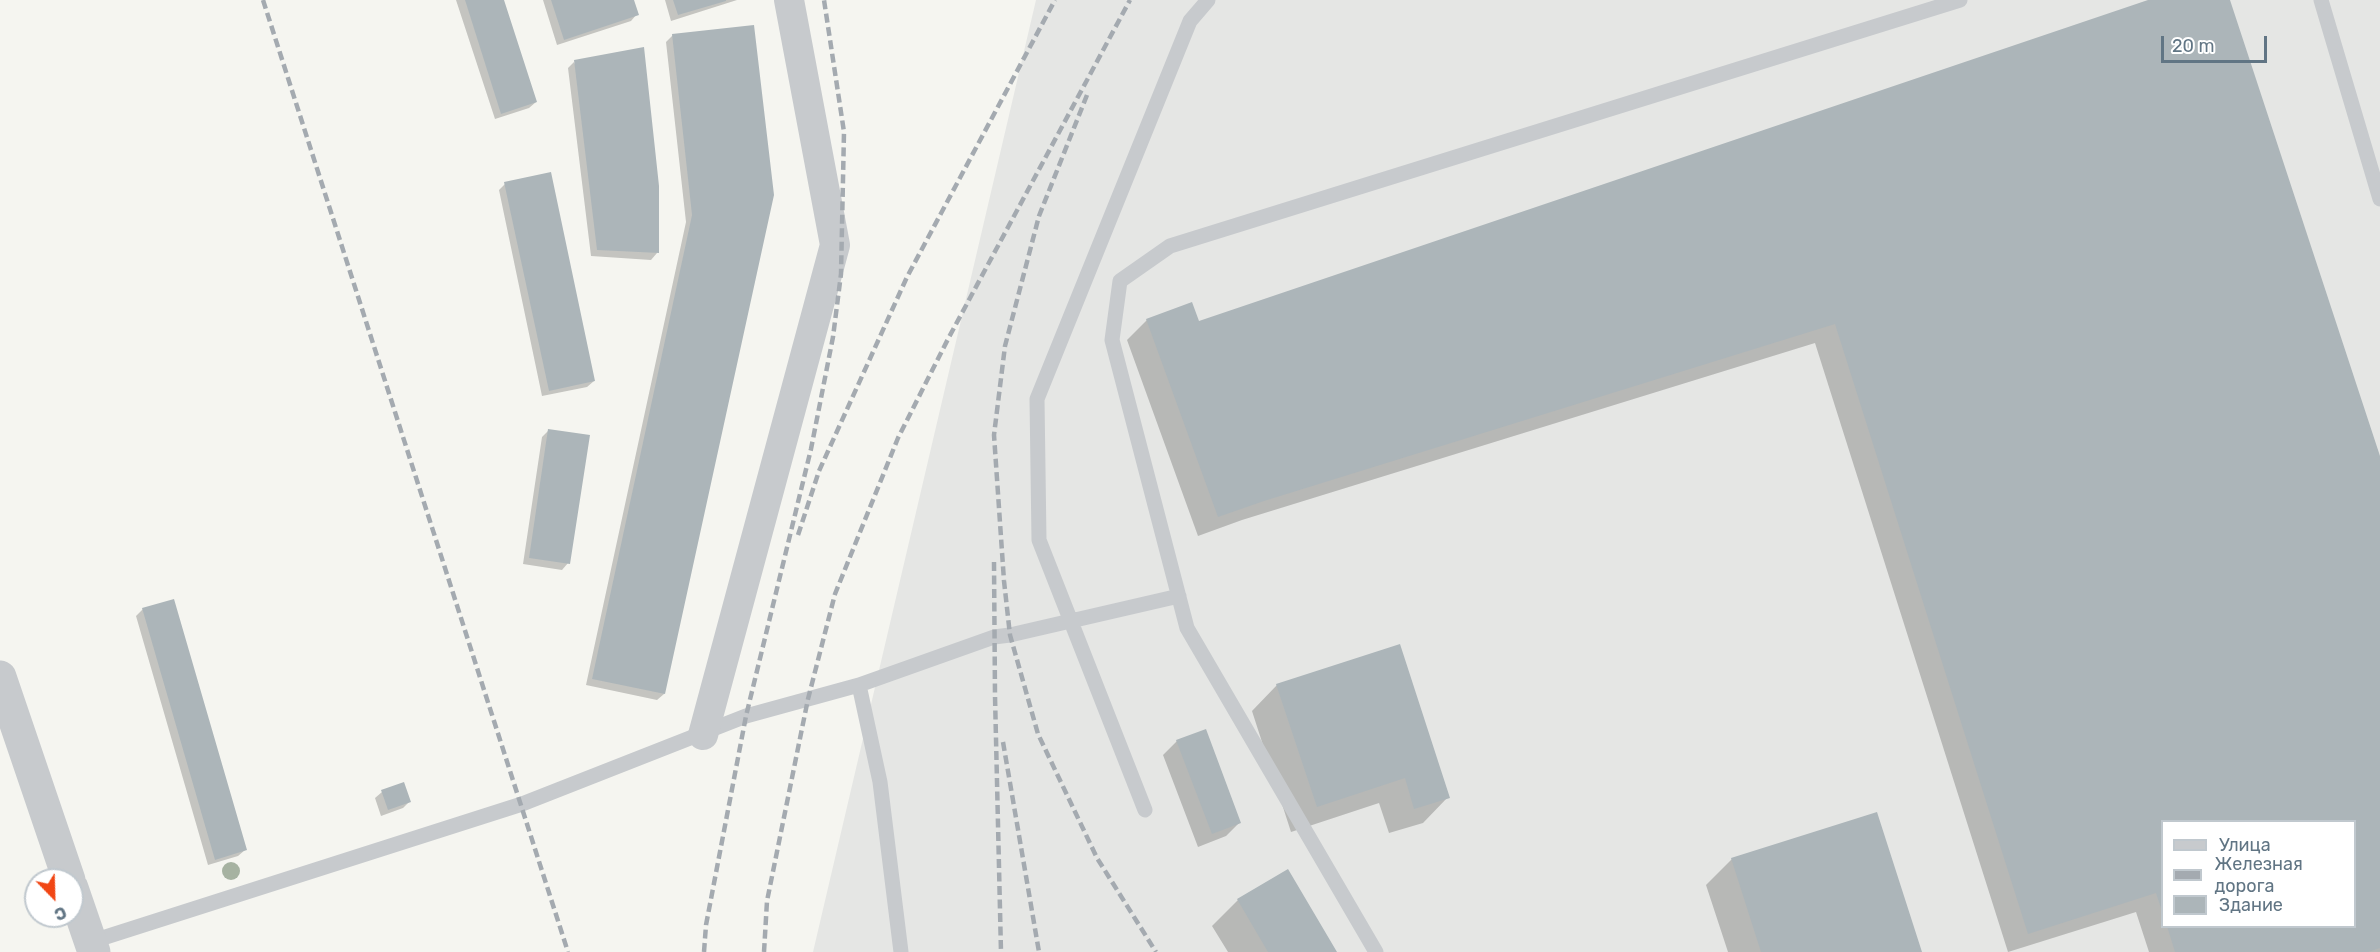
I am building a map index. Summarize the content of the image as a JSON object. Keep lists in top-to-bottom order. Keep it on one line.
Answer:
{"legend":["Улица","Железная дорога","Здание"],"scale_bar":"20 m","north":"bottom right"}
